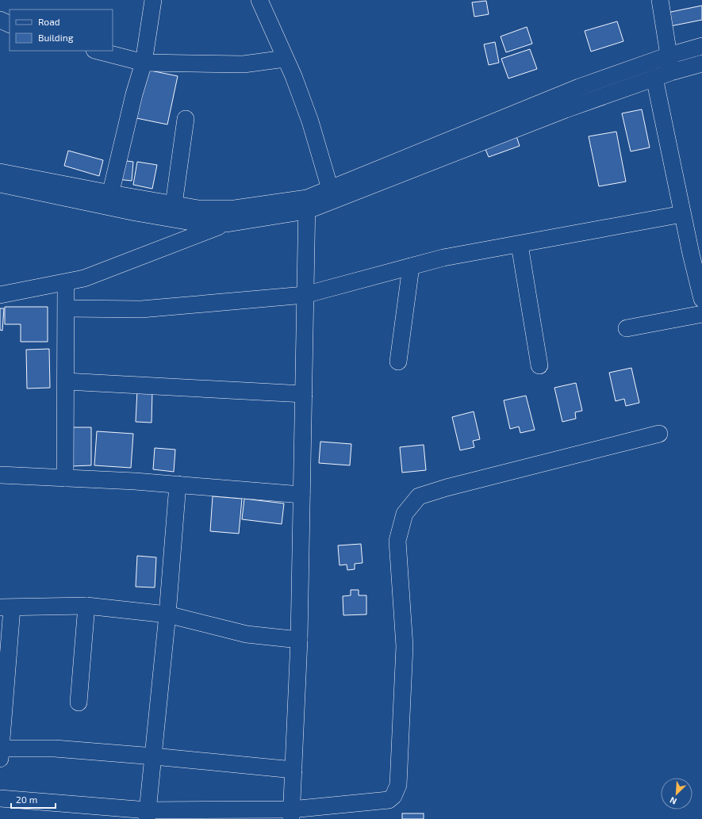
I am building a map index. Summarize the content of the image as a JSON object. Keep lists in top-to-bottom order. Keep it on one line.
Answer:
{"legend":["Road","Building"],"scale_bar":"20 m","north":"bottom left"}
